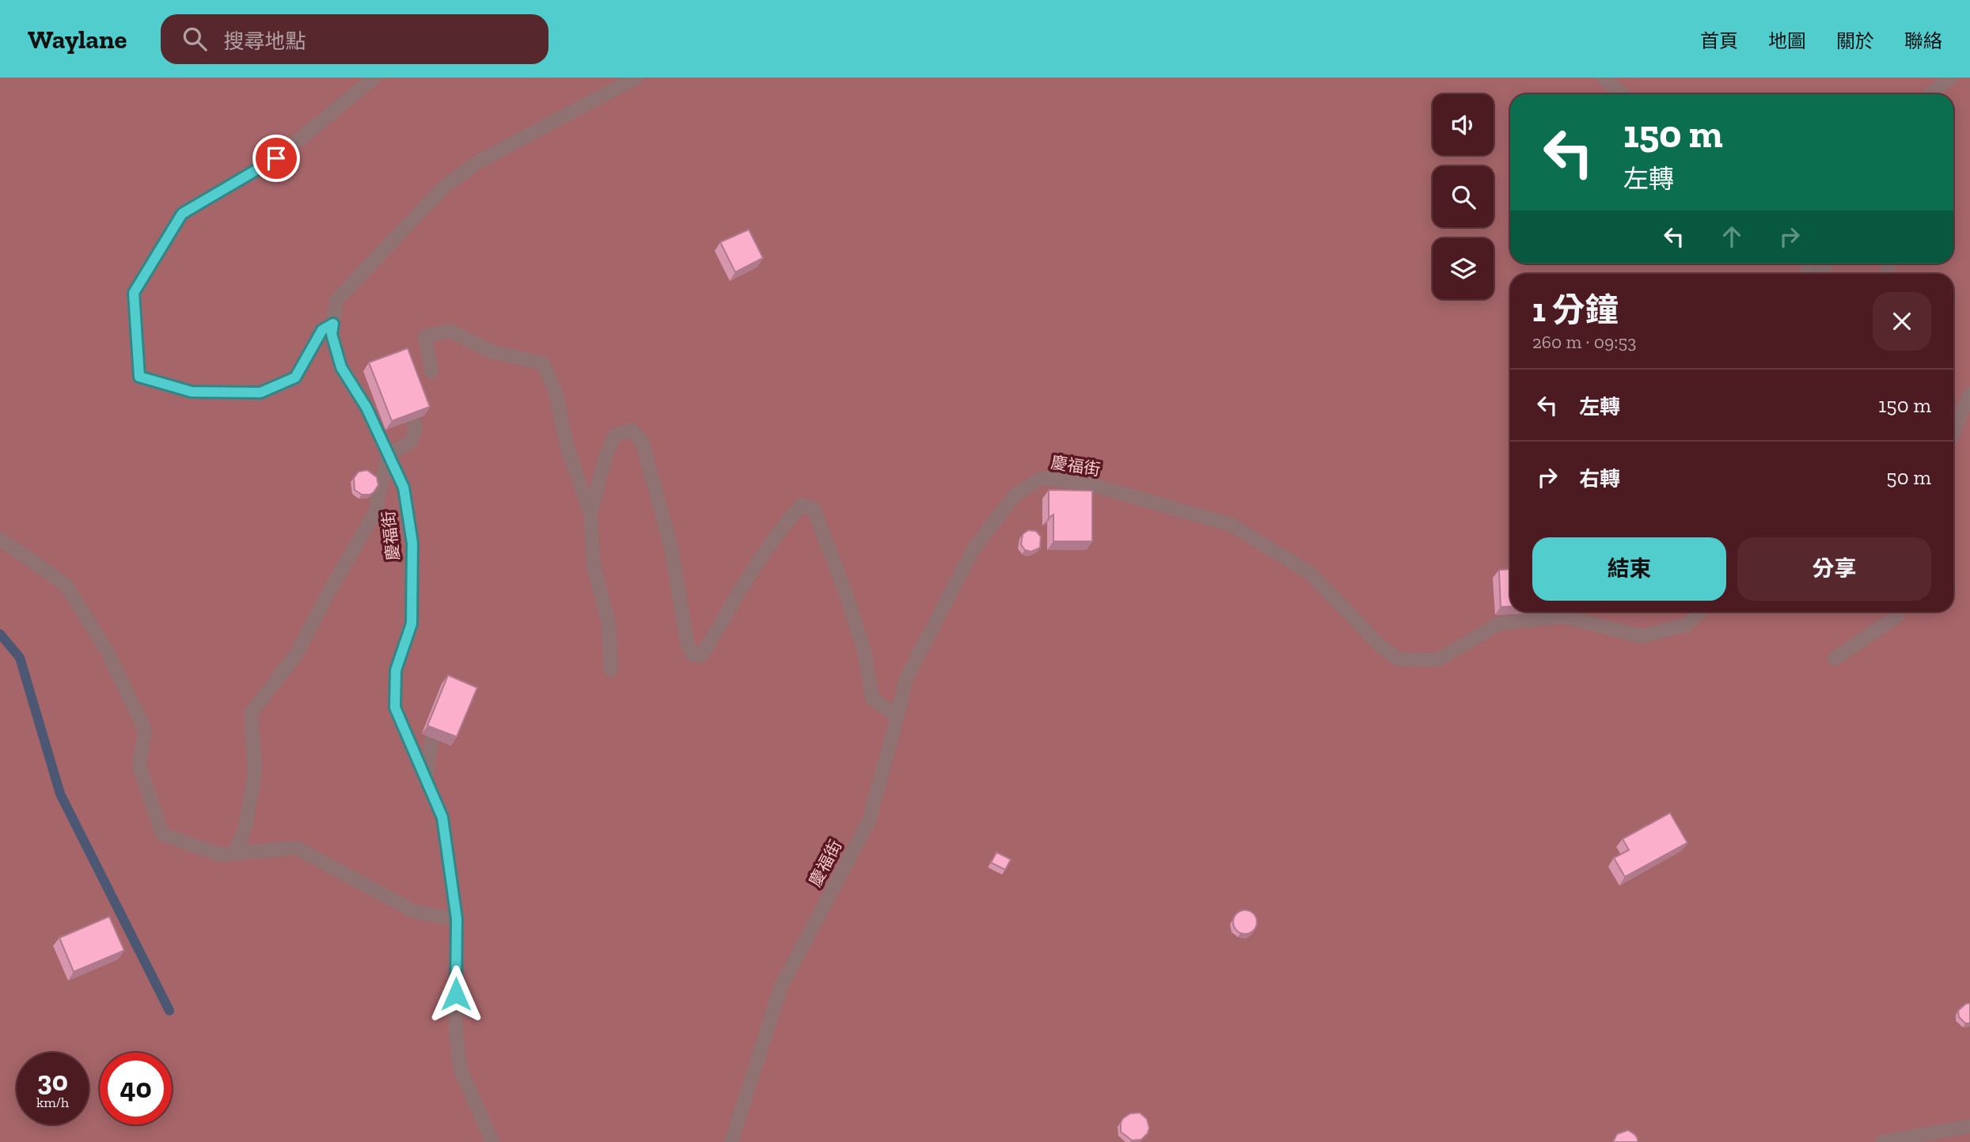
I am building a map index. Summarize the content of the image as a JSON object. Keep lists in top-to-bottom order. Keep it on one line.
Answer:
{"streets":{"street":["慶福街"]},"page":{"header":"Waylane","search":"搜尋地點","nav":["首頁","地圖","關於","聯絡"],"turn":["150 m","左轉"],"heading":["1 分鐘","260 m · 09:53"],"list":[{"name":"左轉","value":"150 m"},{"name":"右轉","value":"50 m"}],"buttons":["結束","分享"],"speed":"30 km/h","limit":"40"}}
